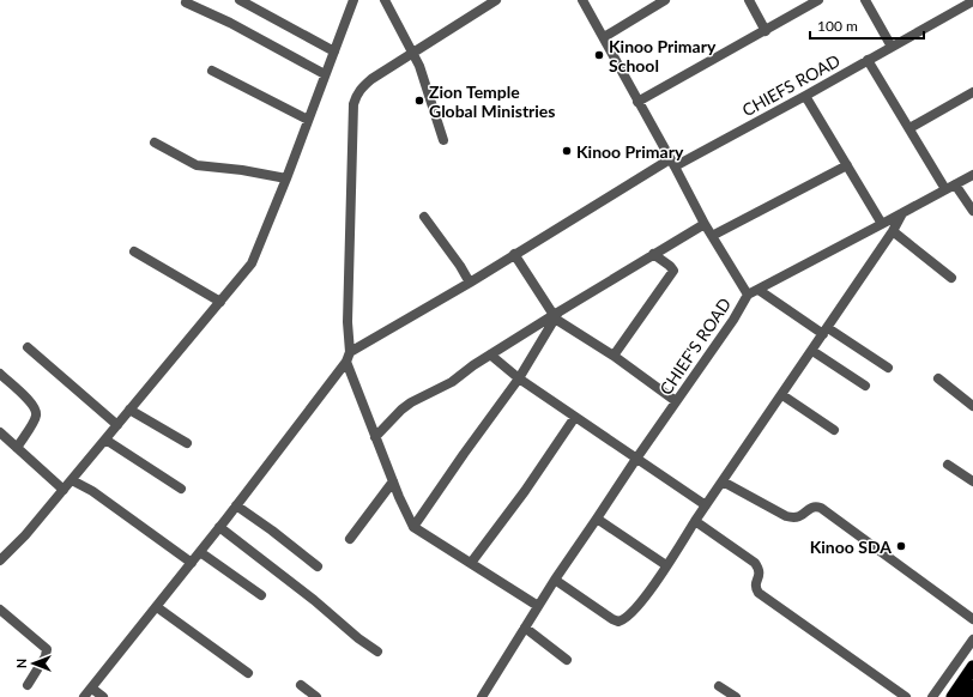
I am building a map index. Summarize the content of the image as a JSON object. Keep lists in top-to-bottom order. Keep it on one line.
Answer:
{"streets":{"street":["CHIEFS ROAD","CHIEF'S ROAD"]},"crossings":[["CHIEFS ROAD","CHIEF'S ROAD"]],"places":["Kinoo Primary School","Zion Temple Global Ministries","Kinoo Primary","Kinoo SDA"],"scale_bar":"100 m","north":"left"}
